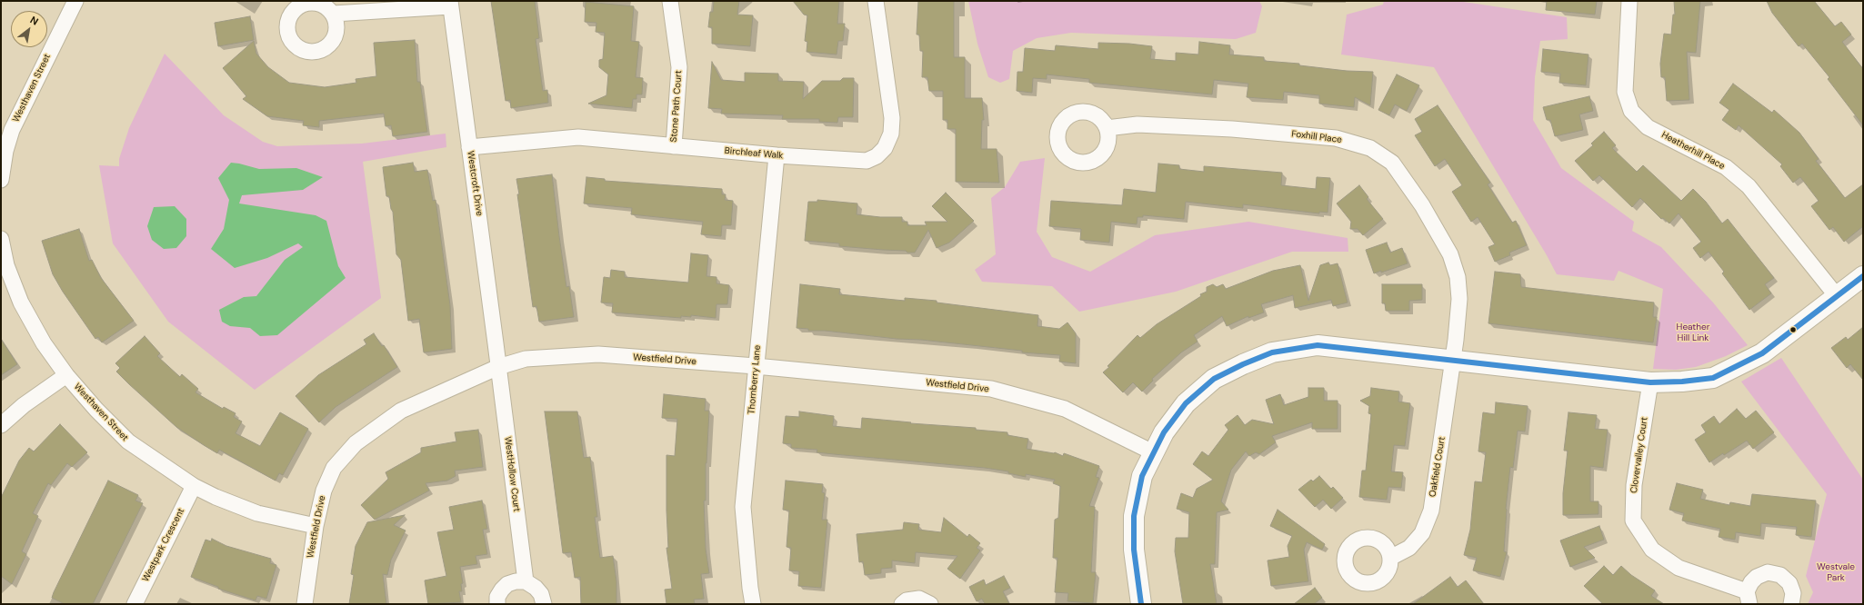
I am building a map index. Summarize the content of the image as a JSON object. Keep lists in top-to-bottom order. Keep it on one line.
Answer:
{"streets":{"street":["Westhaven Street","Stone Path Court","Foxhill Place","Heatherhill Place","Birchleaf Walk","Westcroft Drive","Westfield Drive","Thornberry Lane","Clovervalley Court","Oakfield Court","WestHollow Court","Westpark Crescent"]},"crossings":[["Westhaven Street","Westfield Drive"],["Westhaven Street","Westpark Crescent"],["Stone Path Court","Birchleaf Walk"],["Foxhill Place","Oakfield Court"],["Birchleaf Walk","Westcroft Drive"],["Birchleaf Walk","Thornberry Lane"],["Westcroft Drive","Westfield Drive"],["Westcroft Drive","WestHollow Court"],["Westfield Drive","Thornberry Lane"],["Westfield Drive","WestHollow Court"]],"parks":["Heather Hill Link","Westvale Park"],"north":"top right"}
